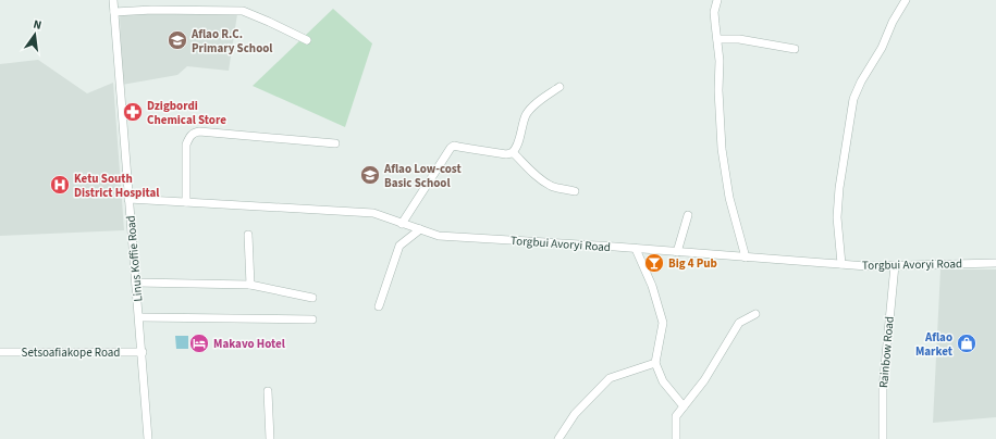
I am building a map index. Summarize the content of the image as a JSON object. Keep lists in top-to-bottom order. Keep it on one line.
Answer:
{"streets":{"street":["Torgbui Avoryi Road","Linus Koffie Road","Setsoafiakope Road","Rainbow Road"]},"crossings":[["Torgbui Avoryi Road","Linus Koffie Road"],["Torgbui Avoryi Road","Rainbow Road"],["Linus Koffie Road","Setsoafiakope Road"]],"places":{"school or university":["Aflao R.C. Primary School","Aflao Low-cost Basic School"],"pharmacy":["Dzigbordi Chemical Store"],"hospital":["Ketu South District Hospital"],"bar":["Big 4 Pub"],"hotel":["Makavo Hotel"],"shop":["Aflao Market"]},"north":"top"}
